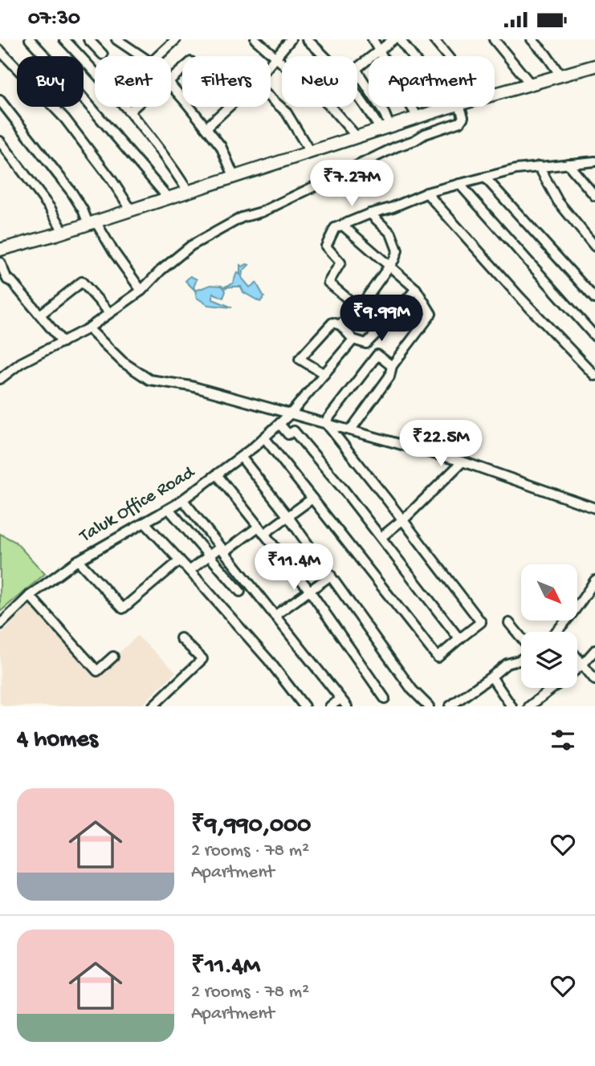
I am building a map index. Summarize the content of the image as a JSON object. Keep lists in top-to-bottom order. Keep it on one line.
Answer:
{"streets":{"street":["Taluk Office Road"]},"north":"bottom right","page":{"status":"07:30","chip":["Buy","Rent","Filters","New","Apartment"],"price":["₹7.27M","₹9.99M","₹22.5M","₹11.4M"],"heading":"4 homes","list":[{"name":"₹9,990,000","note":"2 rooms · 78 m² · Apartment"},{"name":"₹11.4M","note":"2 rooms · 78 m² · Apartment"}]}}
